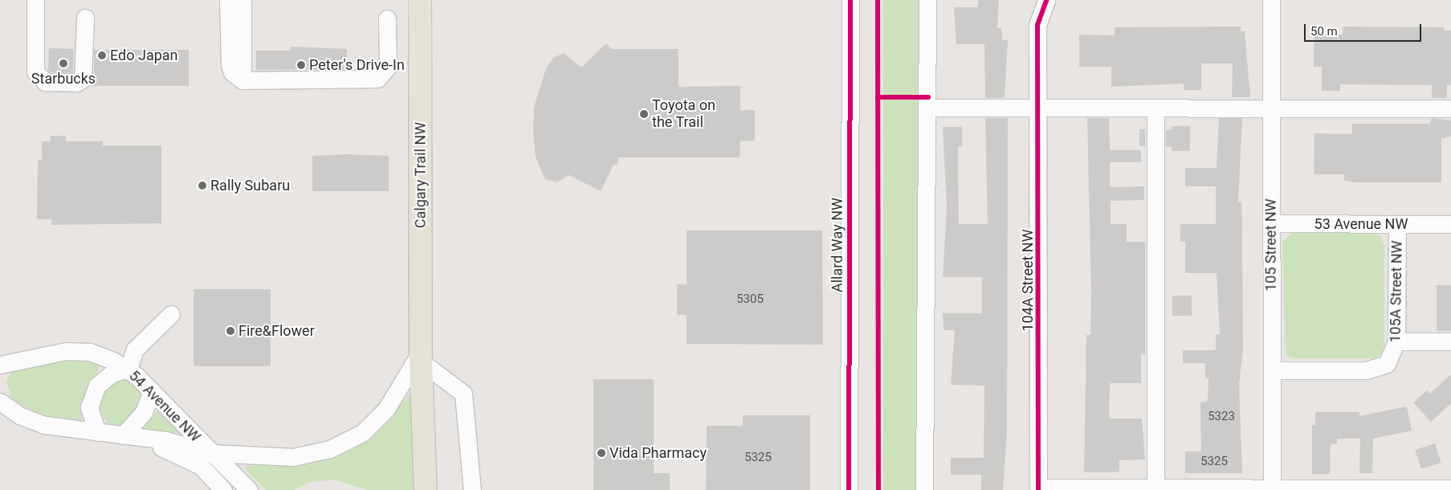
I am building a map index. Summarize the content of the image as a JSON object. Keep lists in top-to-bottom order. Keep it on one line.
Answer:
{"streets":{"main road":["Calgary Trail NW"],"street":["53 Avenue NW","Allard Way NW","105 Street NW","104A Street NW","105A Street NW","54 Avenue NW"]},"crossings":[["53 Avenue NW","105 Street NW"],["53 Avenue NW","105A Street NW"],["105 Street NW","105A Street NW"]],"places":["Edo Japan","Starbucks","Peter's Drive-In","Toyota on the Trail","Rally Subaru","Fire&Flower","Vida Pharmacy"],"house_numbers":["5305","5323","5325","5325"],"scale_bar":"50 m"}
